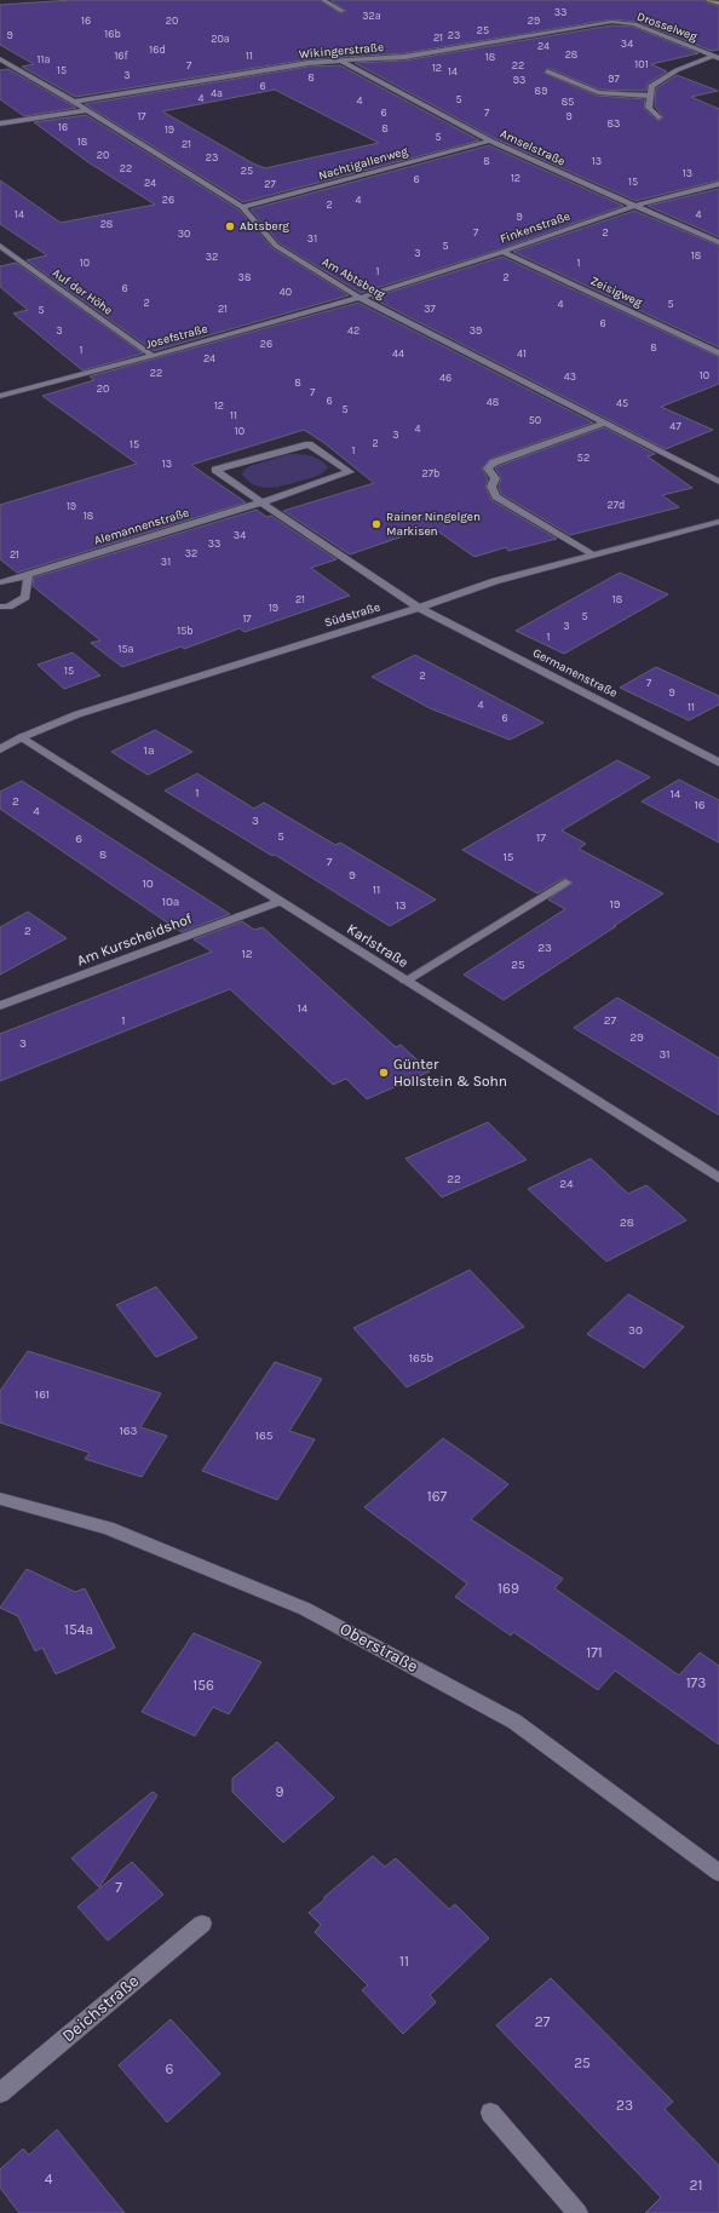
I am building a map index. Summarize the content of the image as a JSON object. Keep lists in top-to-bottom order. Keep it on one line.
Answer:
{"streets":{"street":["Drosselweg","Wikingerstraße","Amselstraße","Nachtigallenweg","Finkenstraße","Am Abtsberg","Auf der Höhe","Zeisigweg","Josefstraße","Alemannenstraße","Südstraße","Germanenstraße","Am Kurscheidshof","Karlstraße","Oberstraße","Deichstraße"]},"crossings":[["Drosselweg","Wikingerstraße"],["Wikingerstraße","Amselstraße"],["Wikingerstraße","Am Abtsberg"],["Amselstraße","Nachtigallenweg"],["Amselstraße","Finkenstraße"],["Nachtigallenweg","Am Abtsberg"],["Finkenstraße","Am Abtsberg"],["Finkenstraße","Zeisigweg"],["Finkenstraße","Josefstraße"],["Am Abtsberg","Josefstraße"],["Auf der Höhe","Josefstraße"],["Alemannenstraße","Südstraße"],["Alemannenstraße","Germanenstraße"],["Südstraße","Germanenstraße"],["Südstraße","Karlstraße"],["Am Kurscheidshof","Karlstraße"]],"places":["Abtsberg","Rainer Ningelgen Markisen","Günter Hollstein & Sohn"],"house_numbers":["33","32a","16","20","29","25","16b","9","23","21","20a","34","24","16d","28","16f","11","18","11a","101","7","22","12","15","14","3","8","97","93","6","89","4a","4","5","4","85","6","7","17","9","83","16","8","19","5","18","21","20","23","8","13","22","25","13","12","6","15","24","27","26","4","2","14","4","9","28","7","2","30","31","5","3","18","32","10","1","1","38","2","6","40","2","4","5","21","37","5","6","3","42","39","26","8","1","44","41","24","22","10","43","46","8","20","7","6","48","45","12","5","11","50","47","4","10","3","2","15","1","52","13","27b","27d","19","18","34","33","32","21","31","21","18","19","5","17","3","15b","1","15a","15","2","7","9","4","11","6","1a","1","14","2","16","4","3","5","17","6","8","15","7","9","10","11","10a","19","13","2","23","12","25","14","1","27","29","3","31","22","24","28","30","165b","161","163","165","167","169","154a","171","173","156","9","7","11","27","25","6","23","4","21"]}
